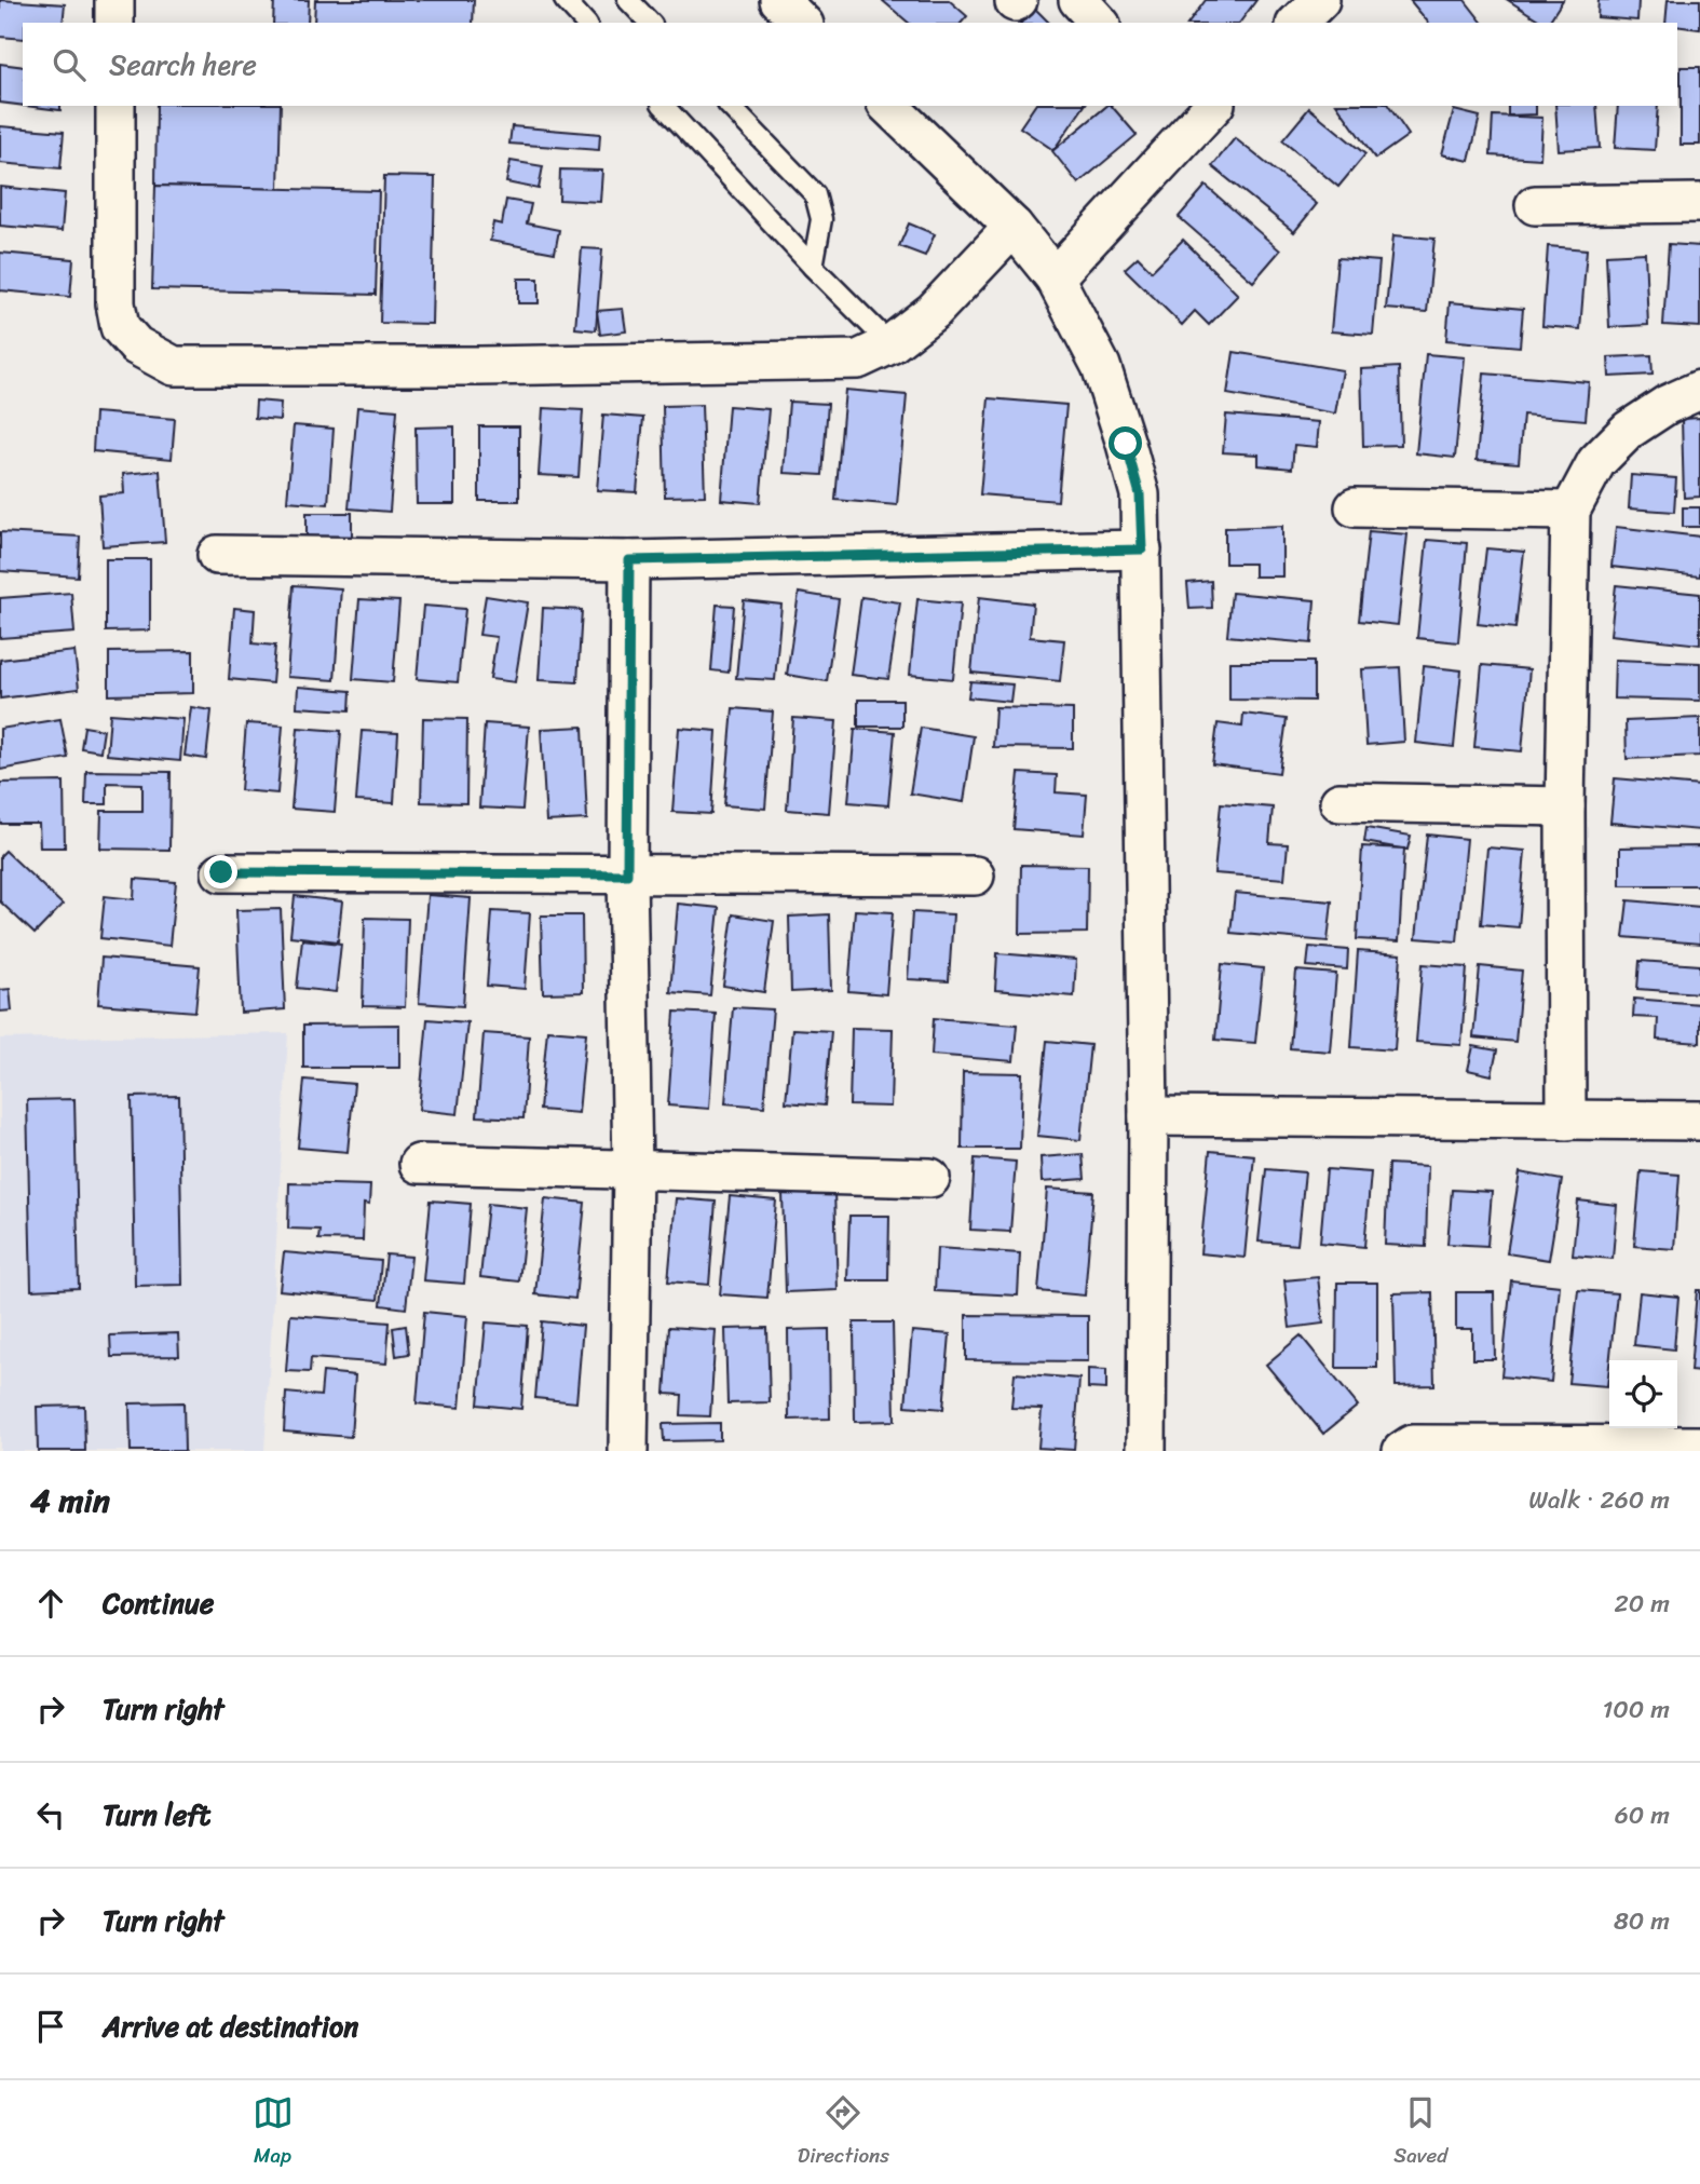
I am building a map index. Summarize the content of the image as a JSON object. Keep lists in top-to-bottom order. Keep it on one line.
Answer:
{"page":{"search":"Search here","heading":["4 min","Walk · 260 m"],"list":[["Continue","20 m"],["Turn right","100 m"],["Turn left","60 m"],["Turn right","80 m"],"Arrive at destination"],"nav":["Map","Directions","Saved"]}}
